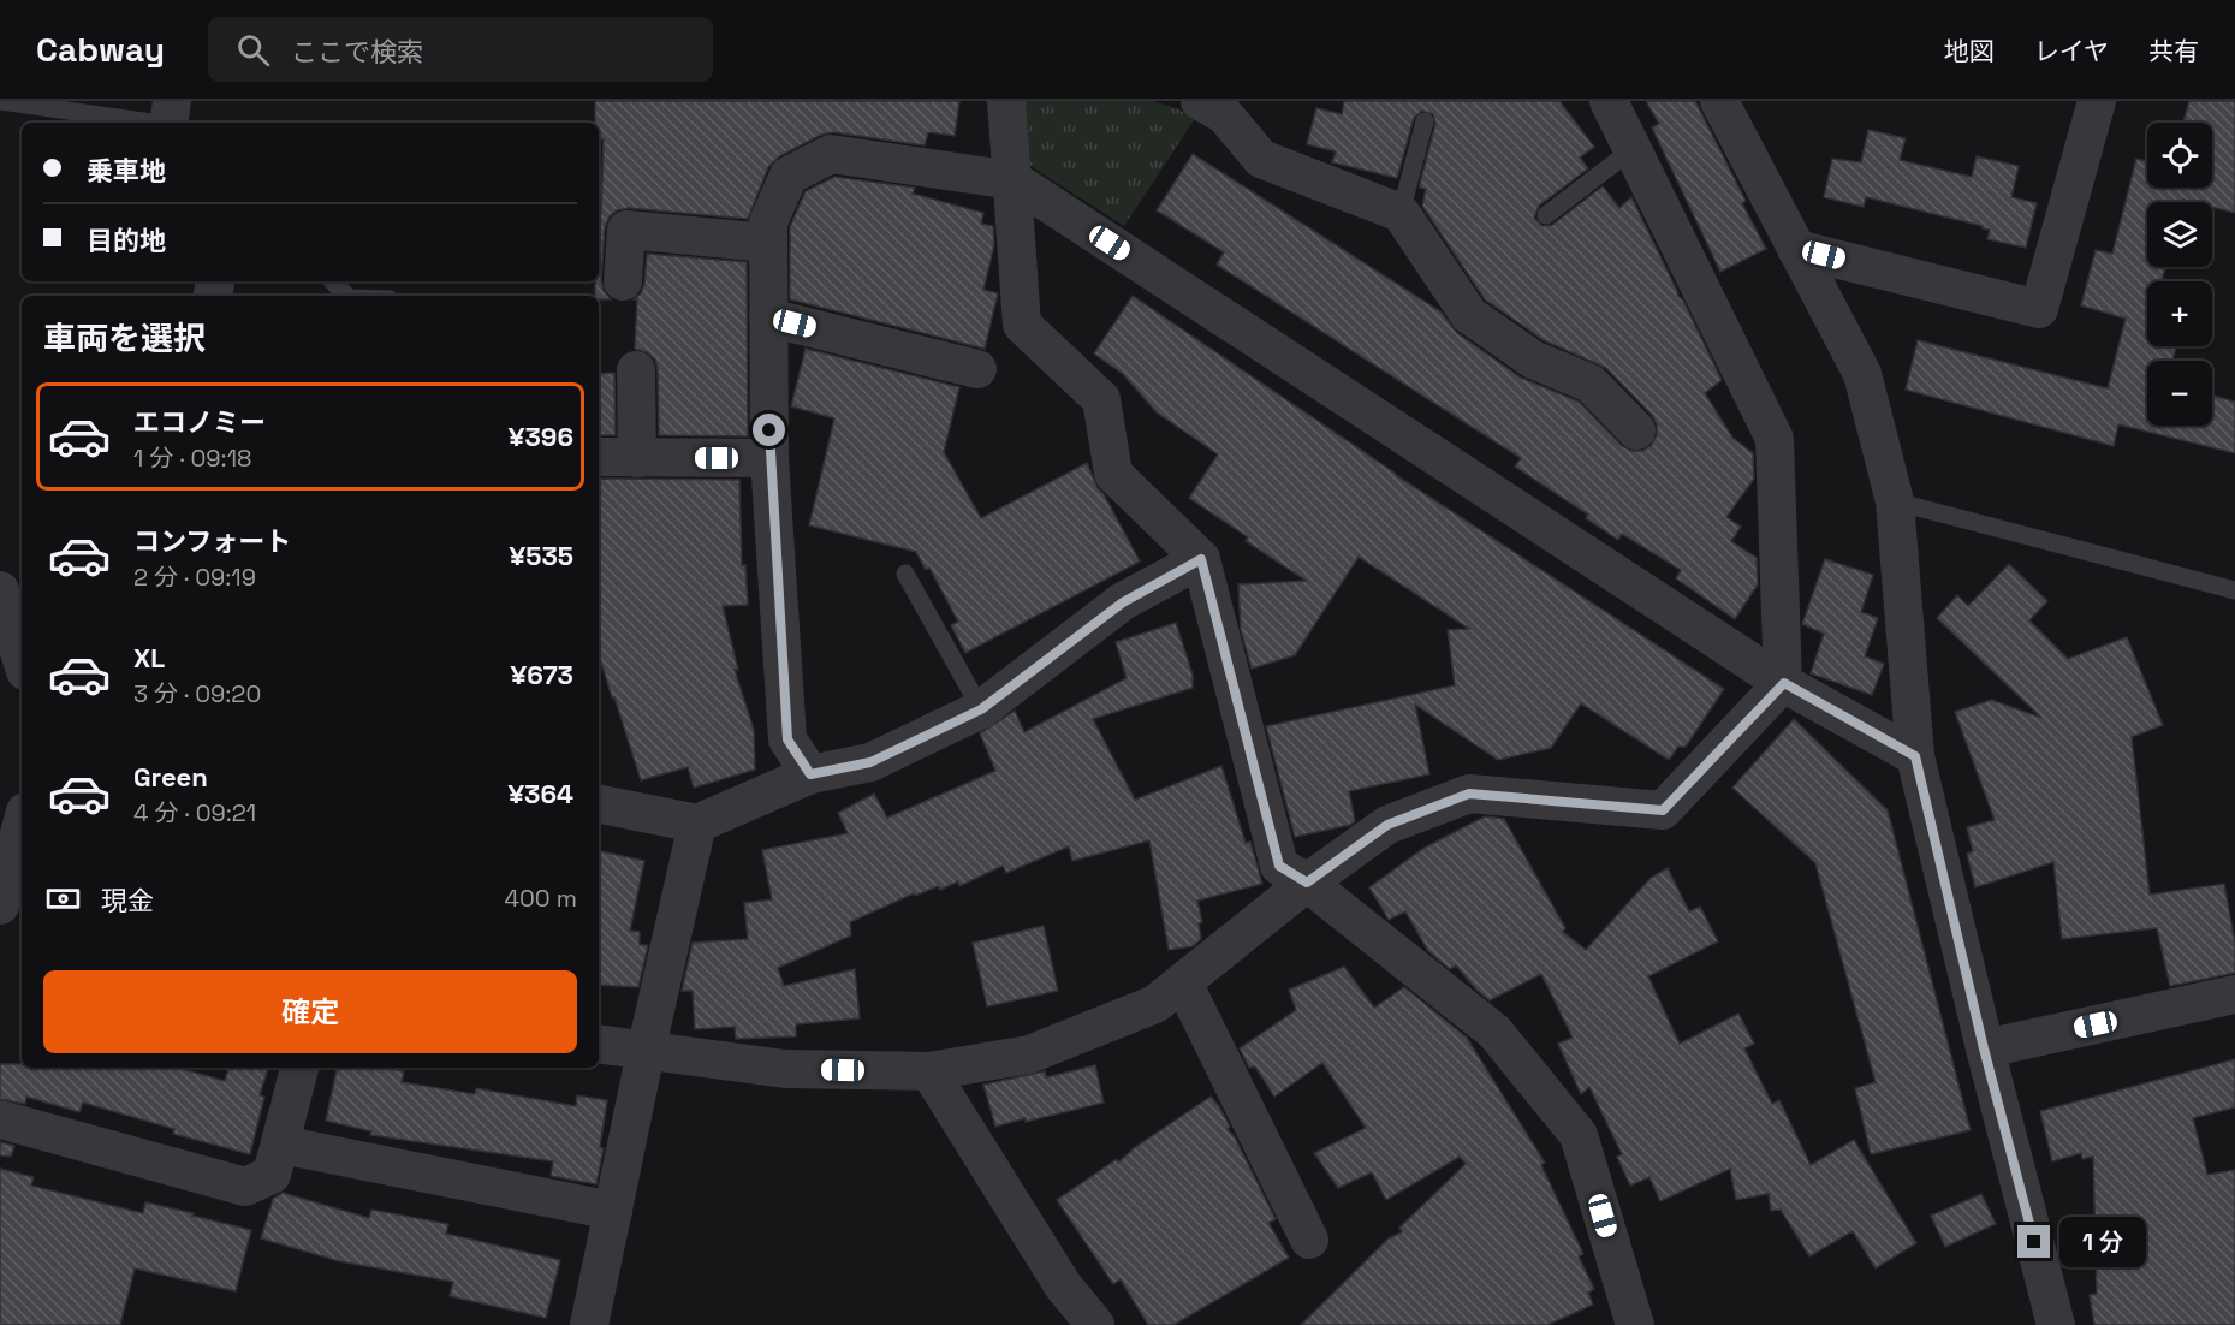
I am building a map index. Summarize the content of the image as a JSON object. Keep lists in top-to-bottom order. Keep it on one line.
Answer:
{"page":{"header":"Cabway","search":"ここで検索","nav":["地図","レイヤ","共有"],"map_buttons":["+","−"],"banner":["乗車地","目的地"],"heading":"車両を選択","list":[{"name":"エコノミー","note":"1 分 · 09:18","value":"¥396"},{"name":"コンフォート","note":"2 分 · 09:19","value":"¥535"},{"name":"XL","note":"3 分 · 09:20","value":"¥673"},{"name":"Green","note":"4 分 · 09:21","value":"¥364"}],"pay":["現金","400 m"],"buttons":"確定","bubble":"1 分"}}
